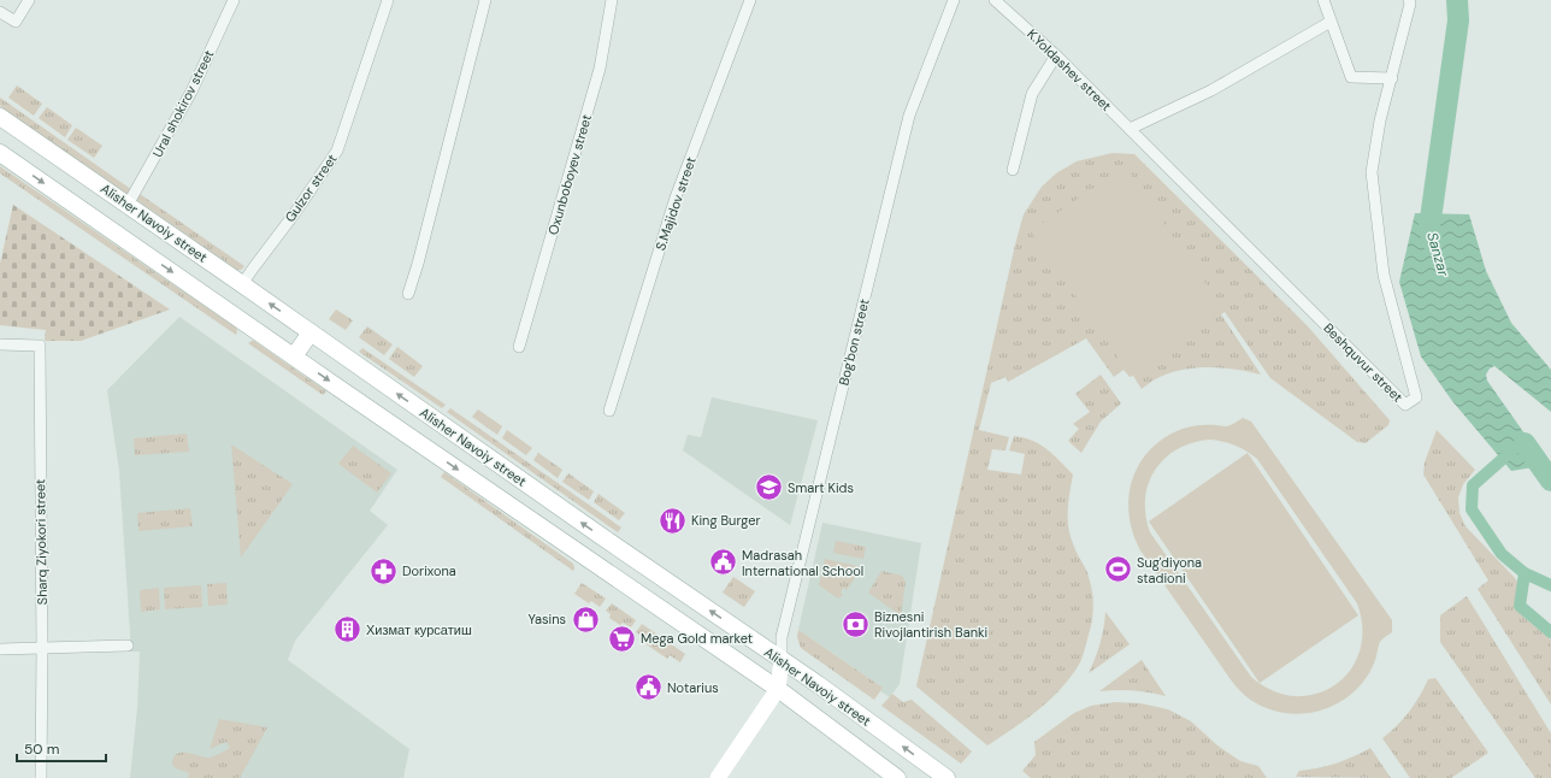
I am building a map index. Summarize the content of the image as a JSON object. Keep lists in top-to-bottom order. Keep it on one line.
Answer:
{"streets":{"main road":["Alisher Navoiy street"],"street":["K.Yoldashev street","Ural shokirov street","Oxunboboyev street","Gulzor street","S.Majidov street","Bog'bon street","Beshquvur street","Sharq Ziyokori street"]},"crossings":[["K.Yoldashev street","Beshquvur street"],["Ural shokirov street","Alisher Navoiy street"],["Gulzor street","Alisher Navoiy street"],["Alisher Navoiy street","Bog'bon street"]],"water":["Sanzar"],"places":{"school or university":["Smart Kids"],"restaurant":["King Burger"],"public building":["Madrasah International School","Notarius"],"sports":["Sug'diyona stadioni"],"pharmacy":["Dorixona"],"shop":["Yasins"],"bank":["Biznesni Rivojlantirish Banki"],"building":["Хизмат курсатиш"],"supermarket":["Mega Gold market"]},"scale_bar":"50 m"}
